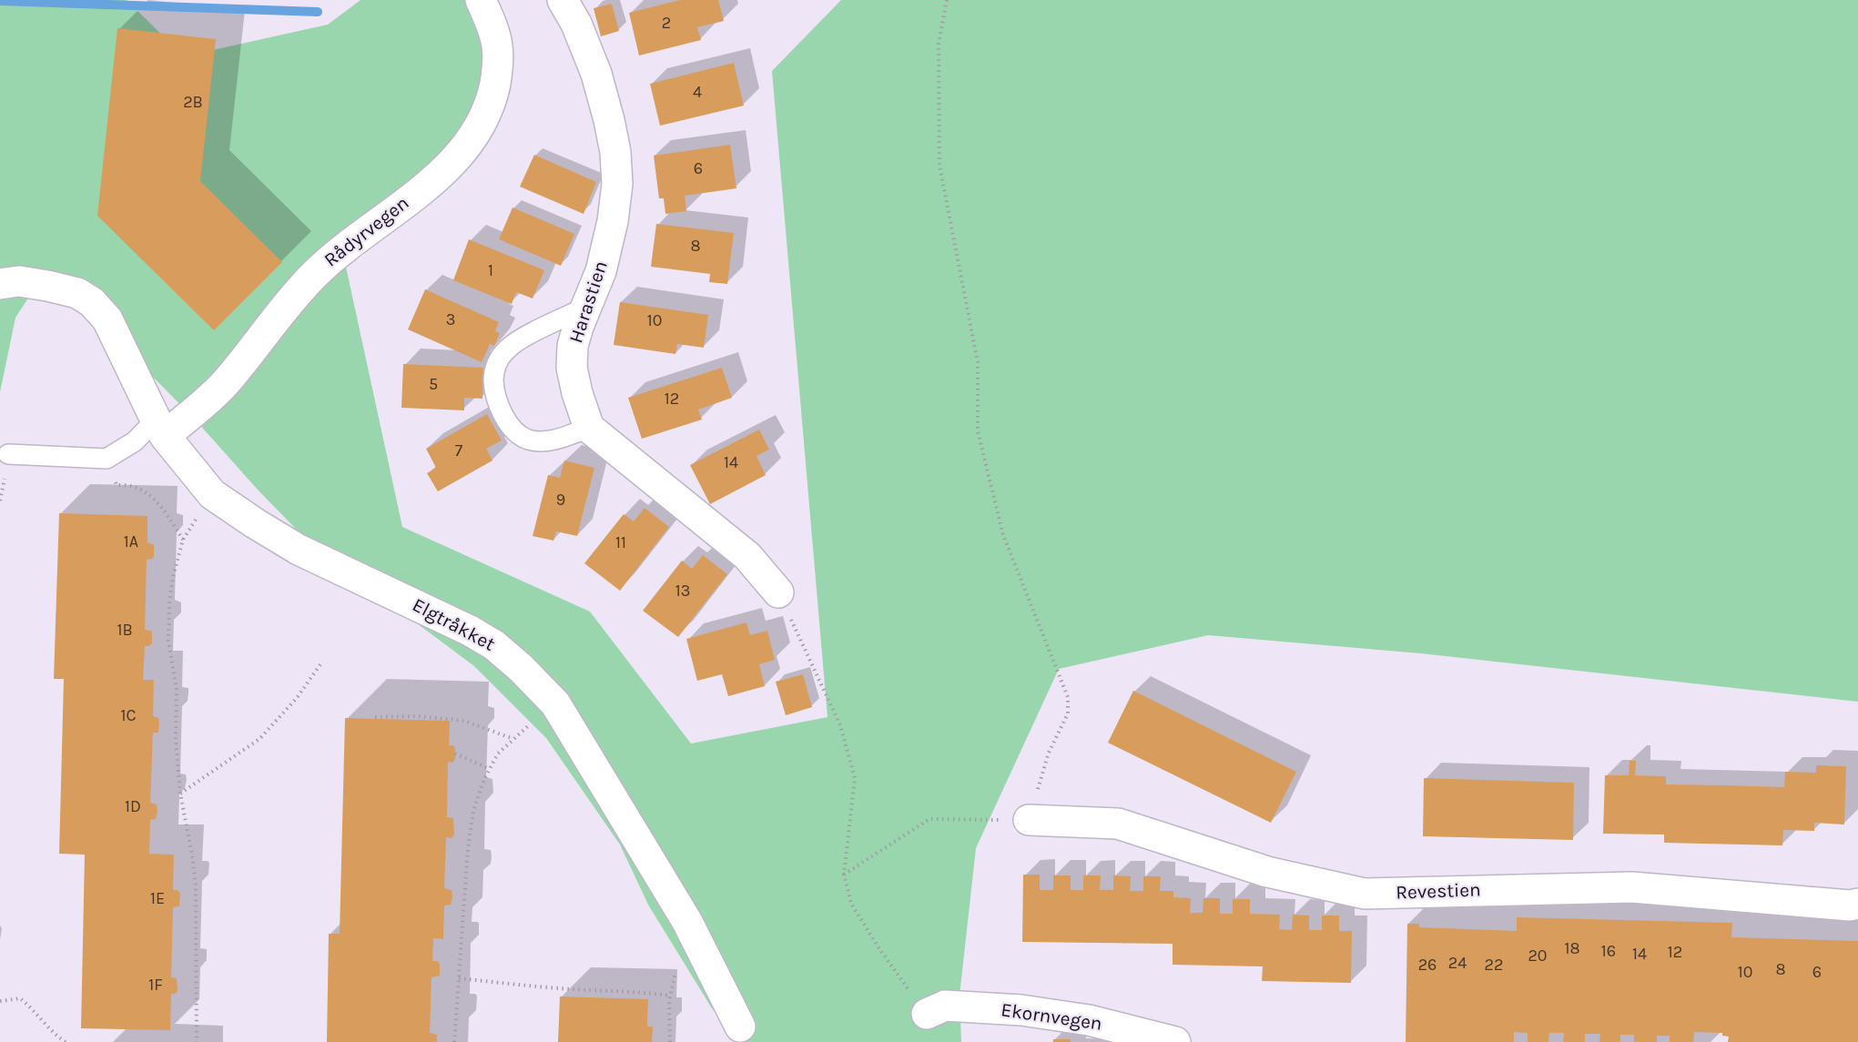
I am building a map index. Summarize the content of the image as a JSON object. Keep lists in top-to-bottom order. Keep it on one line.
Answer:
{"streets":{"street":["Rådyrvegen","Harastien","Elgtråkket","Revestien","Ekornvegen"]},"crossings":[["Rådyrvegen","Elgtråkket"]],"house_numbers":["2","4","2B","6","8","1","3","10","5","12","7","14","9","1A","11","13","1B","1C","1D","1E","18","16","12","14","20","24","26","22","8","10","6","1F"]}
